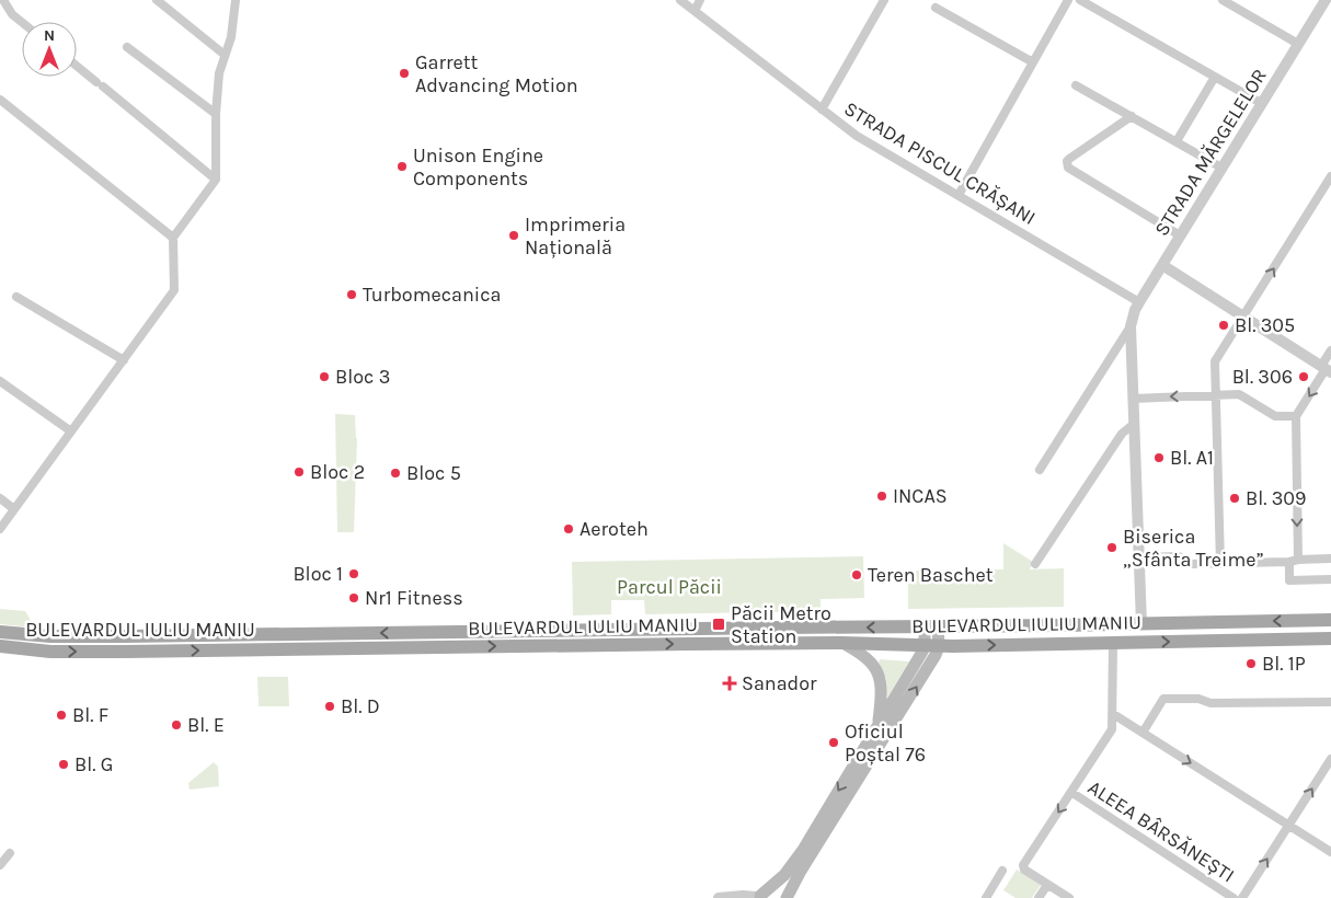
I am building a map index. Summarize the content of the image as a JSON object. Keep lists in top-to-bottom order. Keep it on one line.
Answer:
{"streets":{"main road":["BULEVARDUL IULIU MANIU"],"street":["STRADA MĂRGELELOR","STRADA PISCUL CRĂȘANI","ALEEA BÂRSĂNEȘTI"]},"crossings":[["STRADA MĂRGELELOR","STRADA PISCUL CRĂȘANI"],["STRADA MĂRGELELOR","BULEVARDUL IULIU MANIU"]],"parks":["Parcul Păcii"],"places":{"other":["Garrett Advancing Motion","Unison Engine Components","Imprimeria Națională","Turbomecanica","Bl. 305","Bloc 3","Bl. 306","Bl. A1","Bloc 2","Bloc 5","INCAS","Bl. 309","Aeroteh","Biserica „Sfânta Treime”","Bloc 1","Teren Baschet","Nr1 Fitness","Bl. 1P","Bl. D","Bl. F","Bl. E","Oficiul Poștal 76","Bl. G"],"transit":["Păcii Metro Station"],"health":["Sanador"]},"north":"top"}
